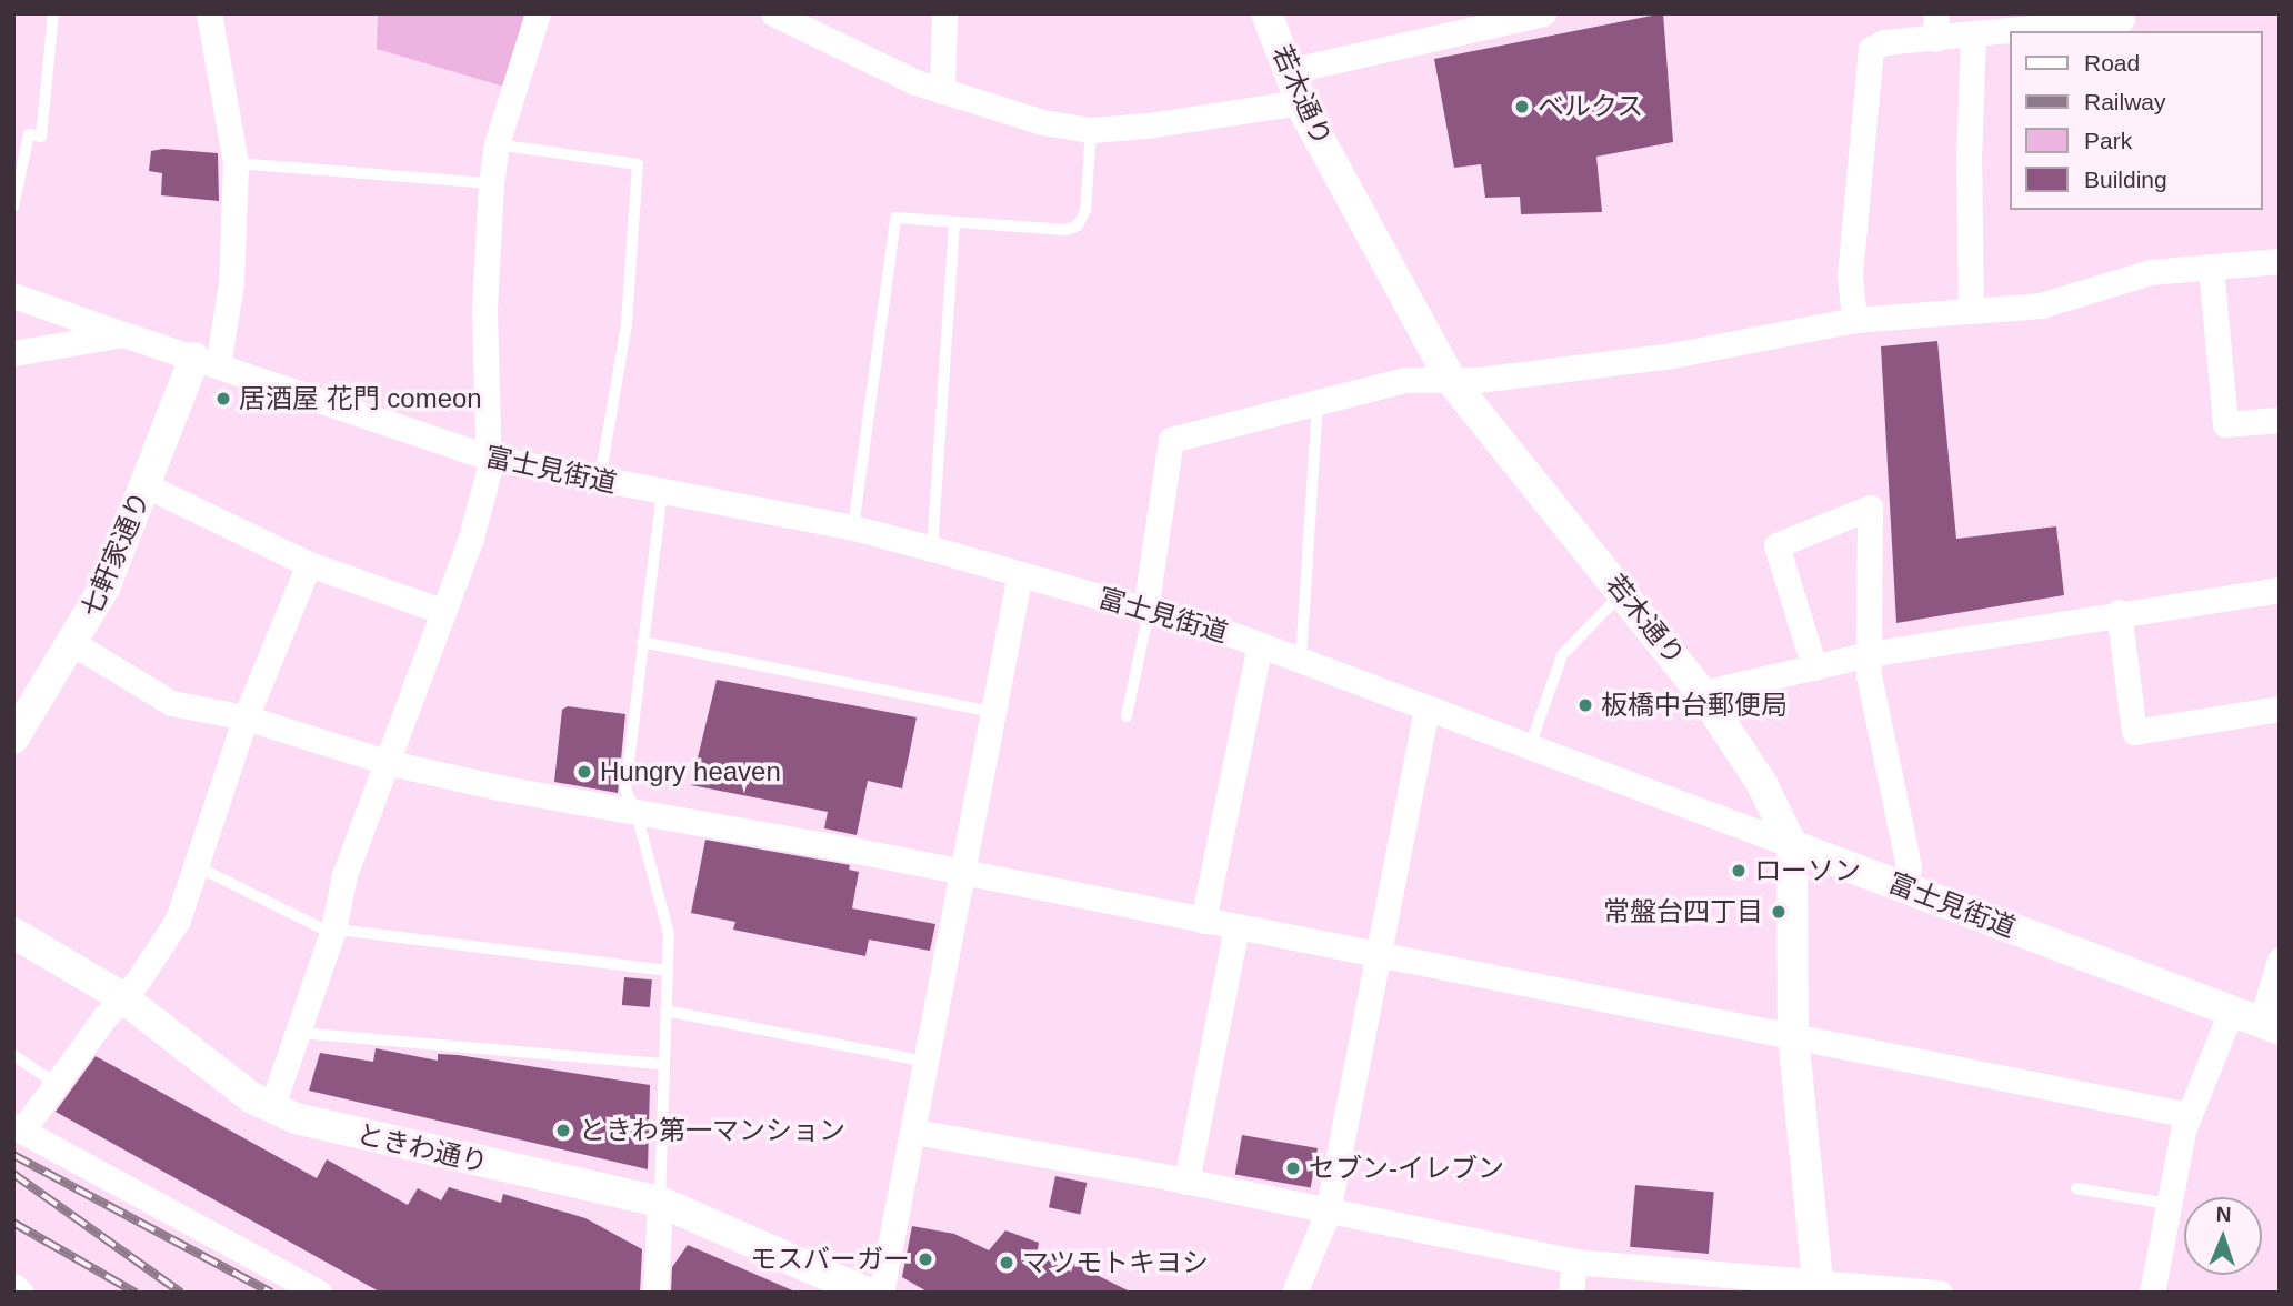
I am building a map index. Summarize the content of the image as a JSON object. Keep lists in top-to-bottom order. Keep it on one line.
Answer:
{"streets":{"street":["若木通り","富士見街道","七軒家通り","ときわ通り"]},"crossings":[["若木通り","富士見街道"],["富士見街道","七軒家通り"]],"places":["ベルクス","居酒屋 花門 comeon","板橋中台郵便局","Hungry heaven","ローソン","常盤台四丁目","ときわ第一マンション","セブン-イレブン","モスバーガー","マツモトキヨシ"],"legend":["Road","Railway","Park","Building"],"north":"top"}
